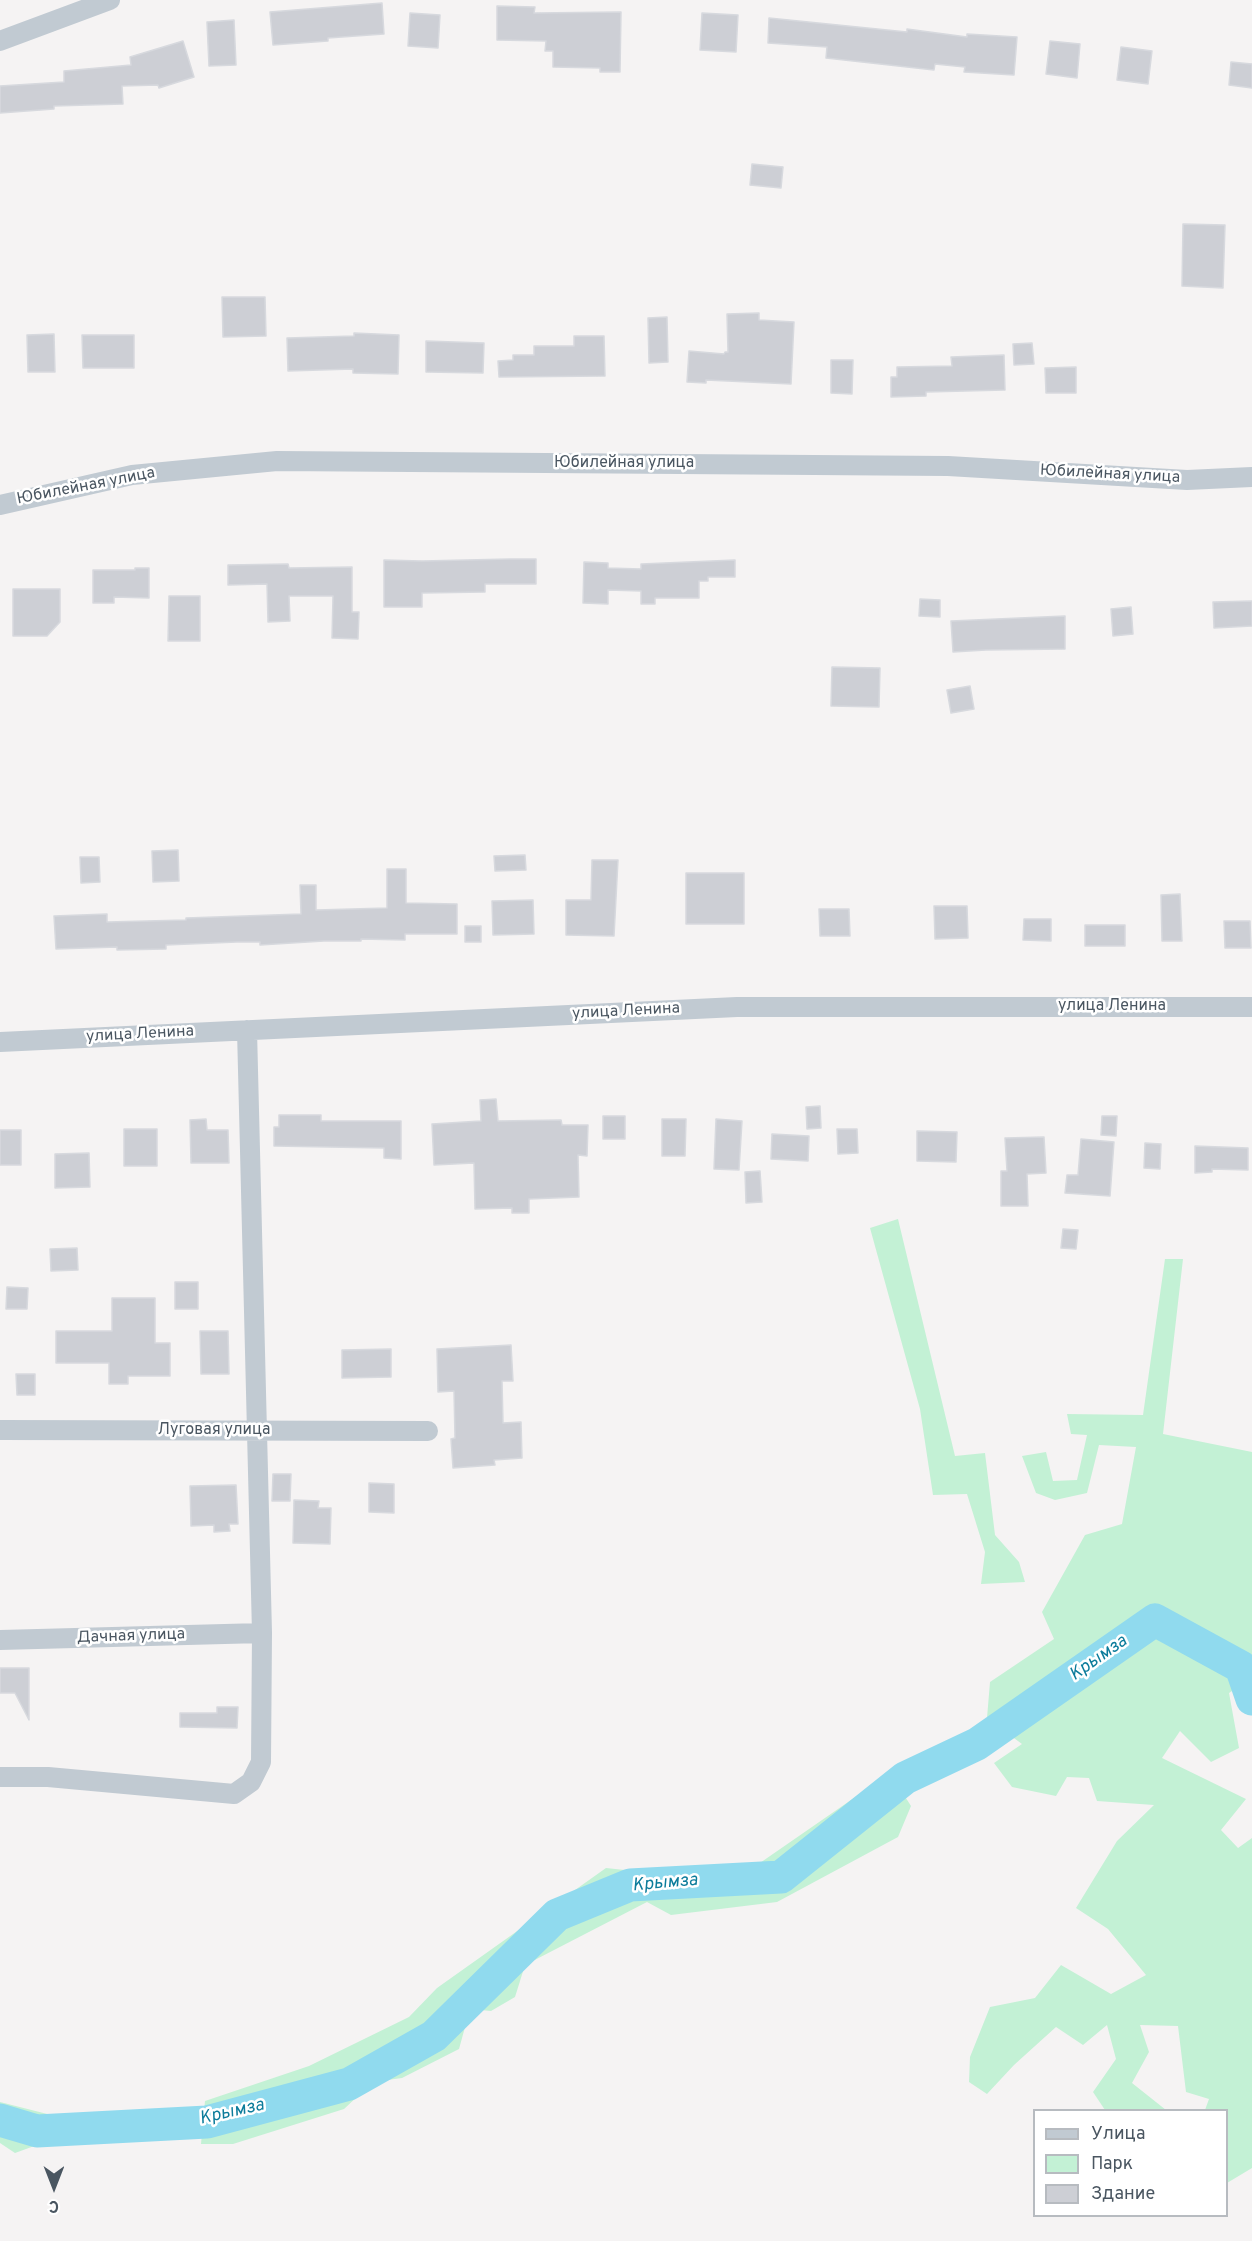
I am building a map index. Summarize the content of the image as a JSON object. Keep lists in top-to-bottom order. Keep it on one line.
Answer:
{"streets":{"street":["Юбилейная улица","улица Ленина","Луговая улица","Дачная улица"]},"water":["Крымза"],"legend":["Улица","Парк","Здание"],"north":"bottom"}
